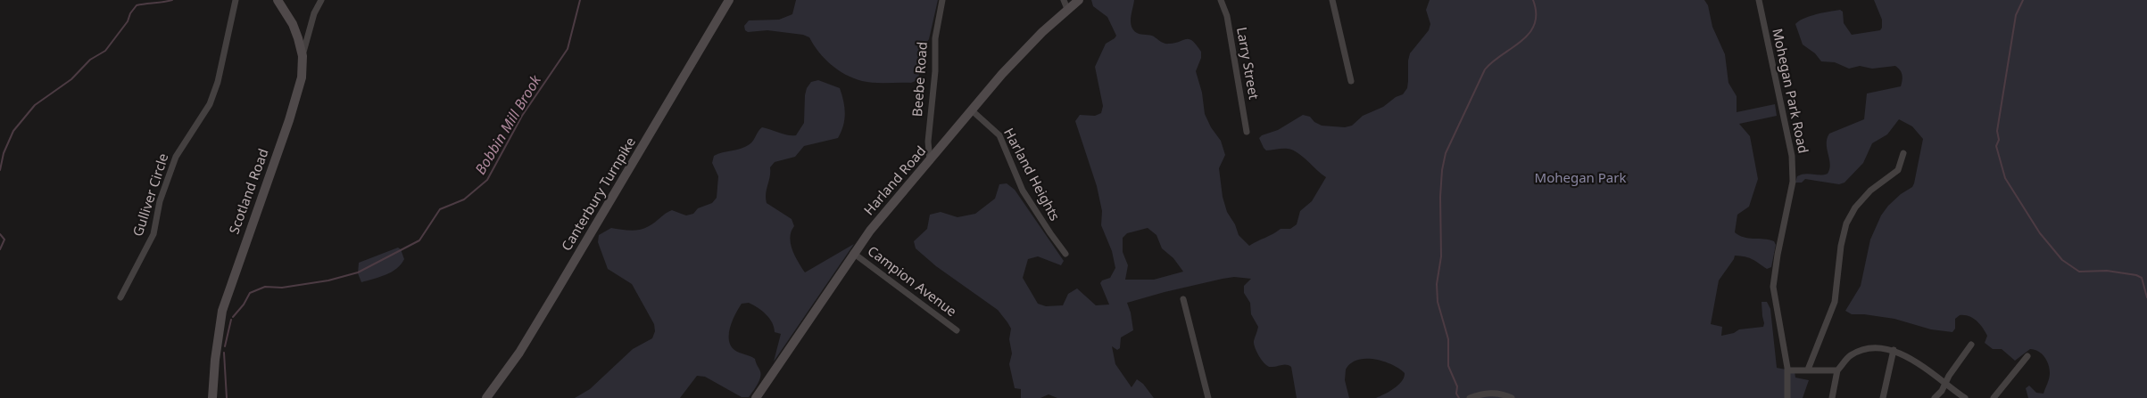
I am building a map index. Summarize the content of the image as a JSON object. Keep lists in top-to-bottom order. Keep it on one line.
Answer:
{"streets":{"street":["Larry Street","Beebe Road","Mohegan Park Road","Harland Heights","Harland Road","Scotland Road","Canterbury Turnpike","Gulliver Circle","Campion Avenue"]},"crossings":[["Beebe Road","Harland Road"],["Harland Heights","Harland Road"],["Harland Road","Campion Avenue"]],"water":["Bobbin Mill Brook"],"parks":["Mohegan Park"]}
